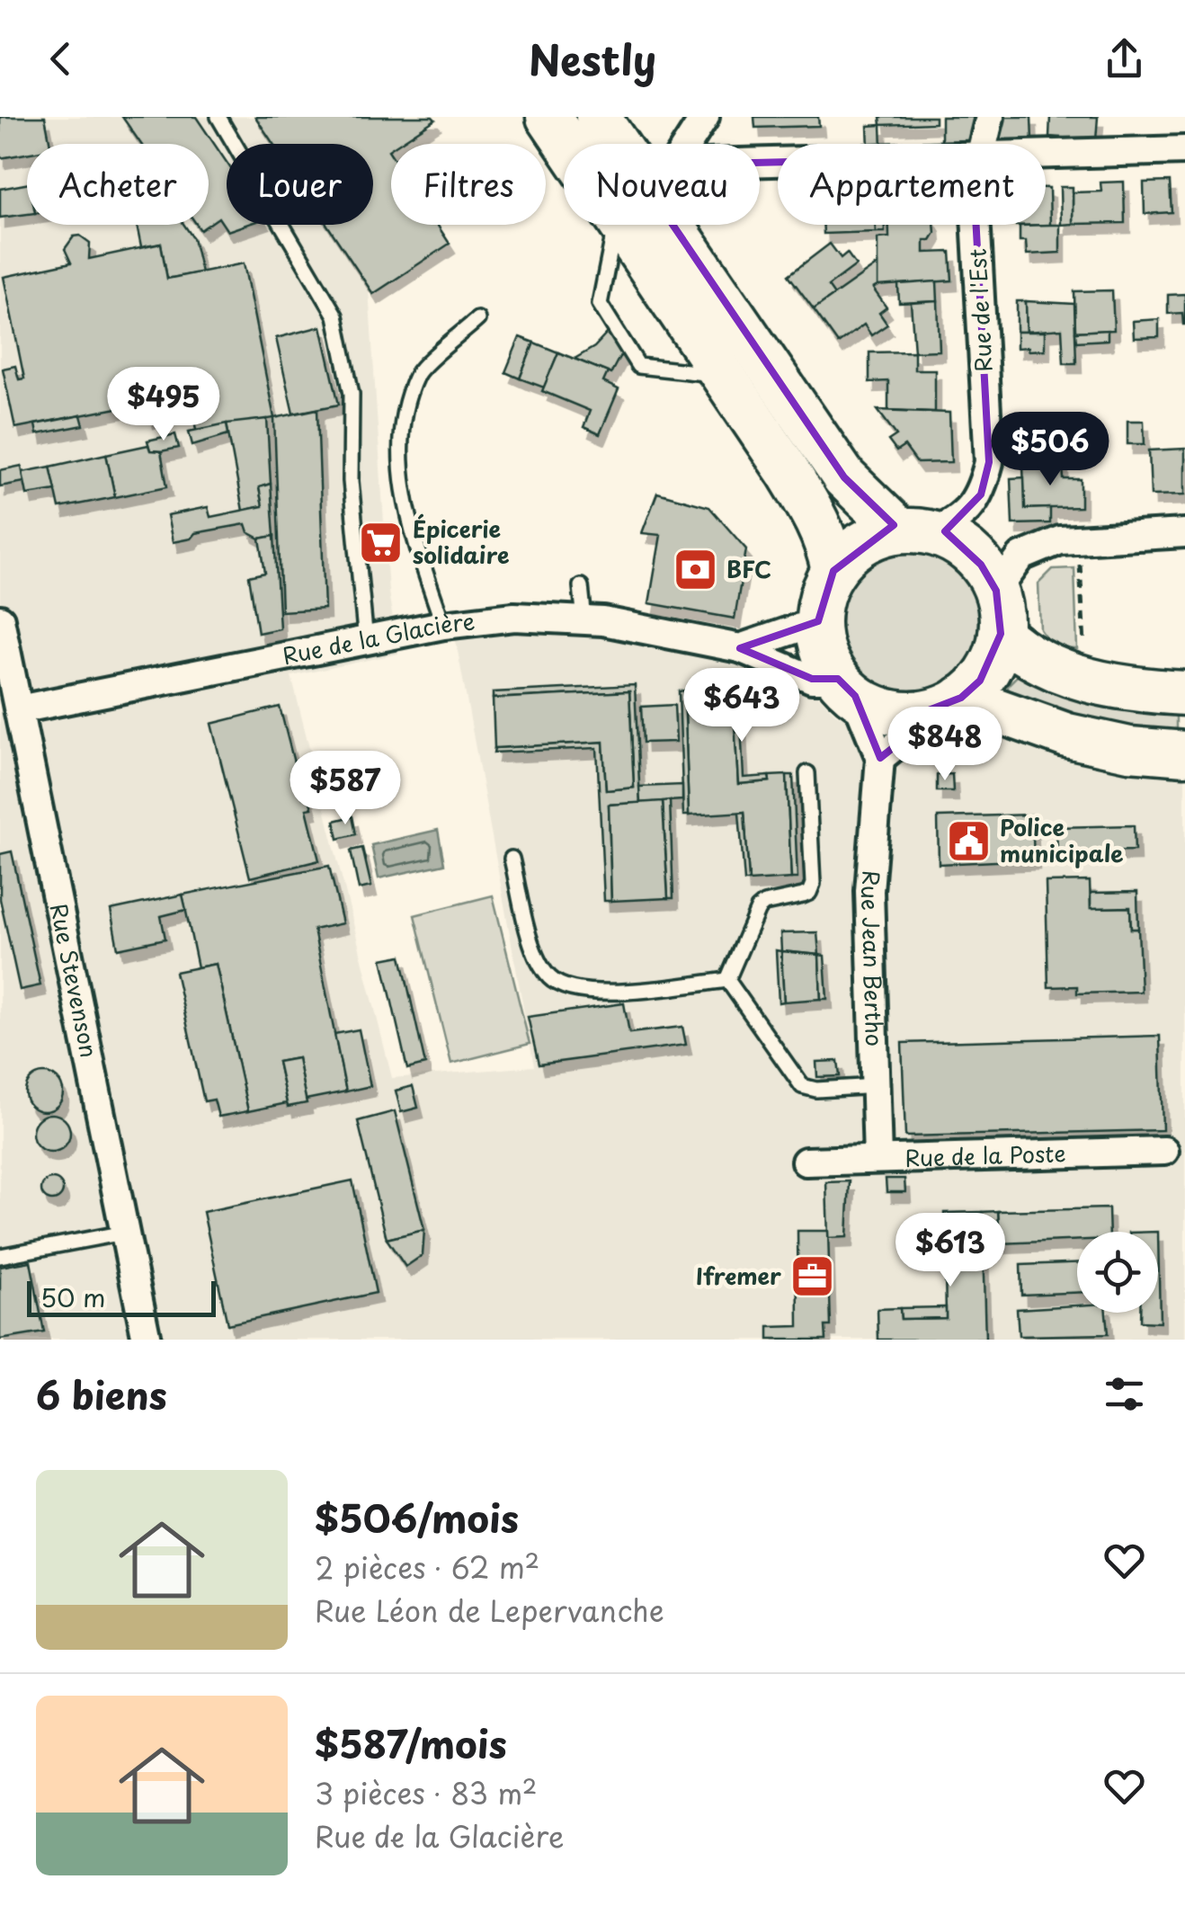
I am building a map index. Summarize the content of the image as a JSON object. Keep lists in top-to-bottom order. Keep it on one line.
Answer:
{"streets":{"street":["Rue de l'Est","Rue de la Glacière","Rue Jean Bertho","Rue Stevenson","Rue de la Poste"]},"crossings":[["Rue de l'Est","Rue de la Glacière"],["Rue de l'Est","Rue Jean Bertho"],["Rue de la Glacière","Rue Jean Bertho"],["Rue de la Glacière","Rue Stevenson"],["Rue Jean Bertho","Rue de la Poste"]],"places":{"supermarket":["Épicerie solidaire"],"bank":["BFC"],"public building":["Police municipale"],"office":["Ifremer"]},"scale_bar":"50 m","page":{"header":"Nestly","chip":["Acheter","Louer","Filtres","Nouveau","Appartement"],"price":["$495","$506","$643","$848","$587","$613"],"scale":"50 m","heading":"6 biens","list":[{"name":"$506/mois","note":"2 pièces · 62 m² · Rue Léon de Lepervanche"},{"name":"$587/mois","note":"3 pièces · 83 m² · Rue de la Glacière"}]}}
